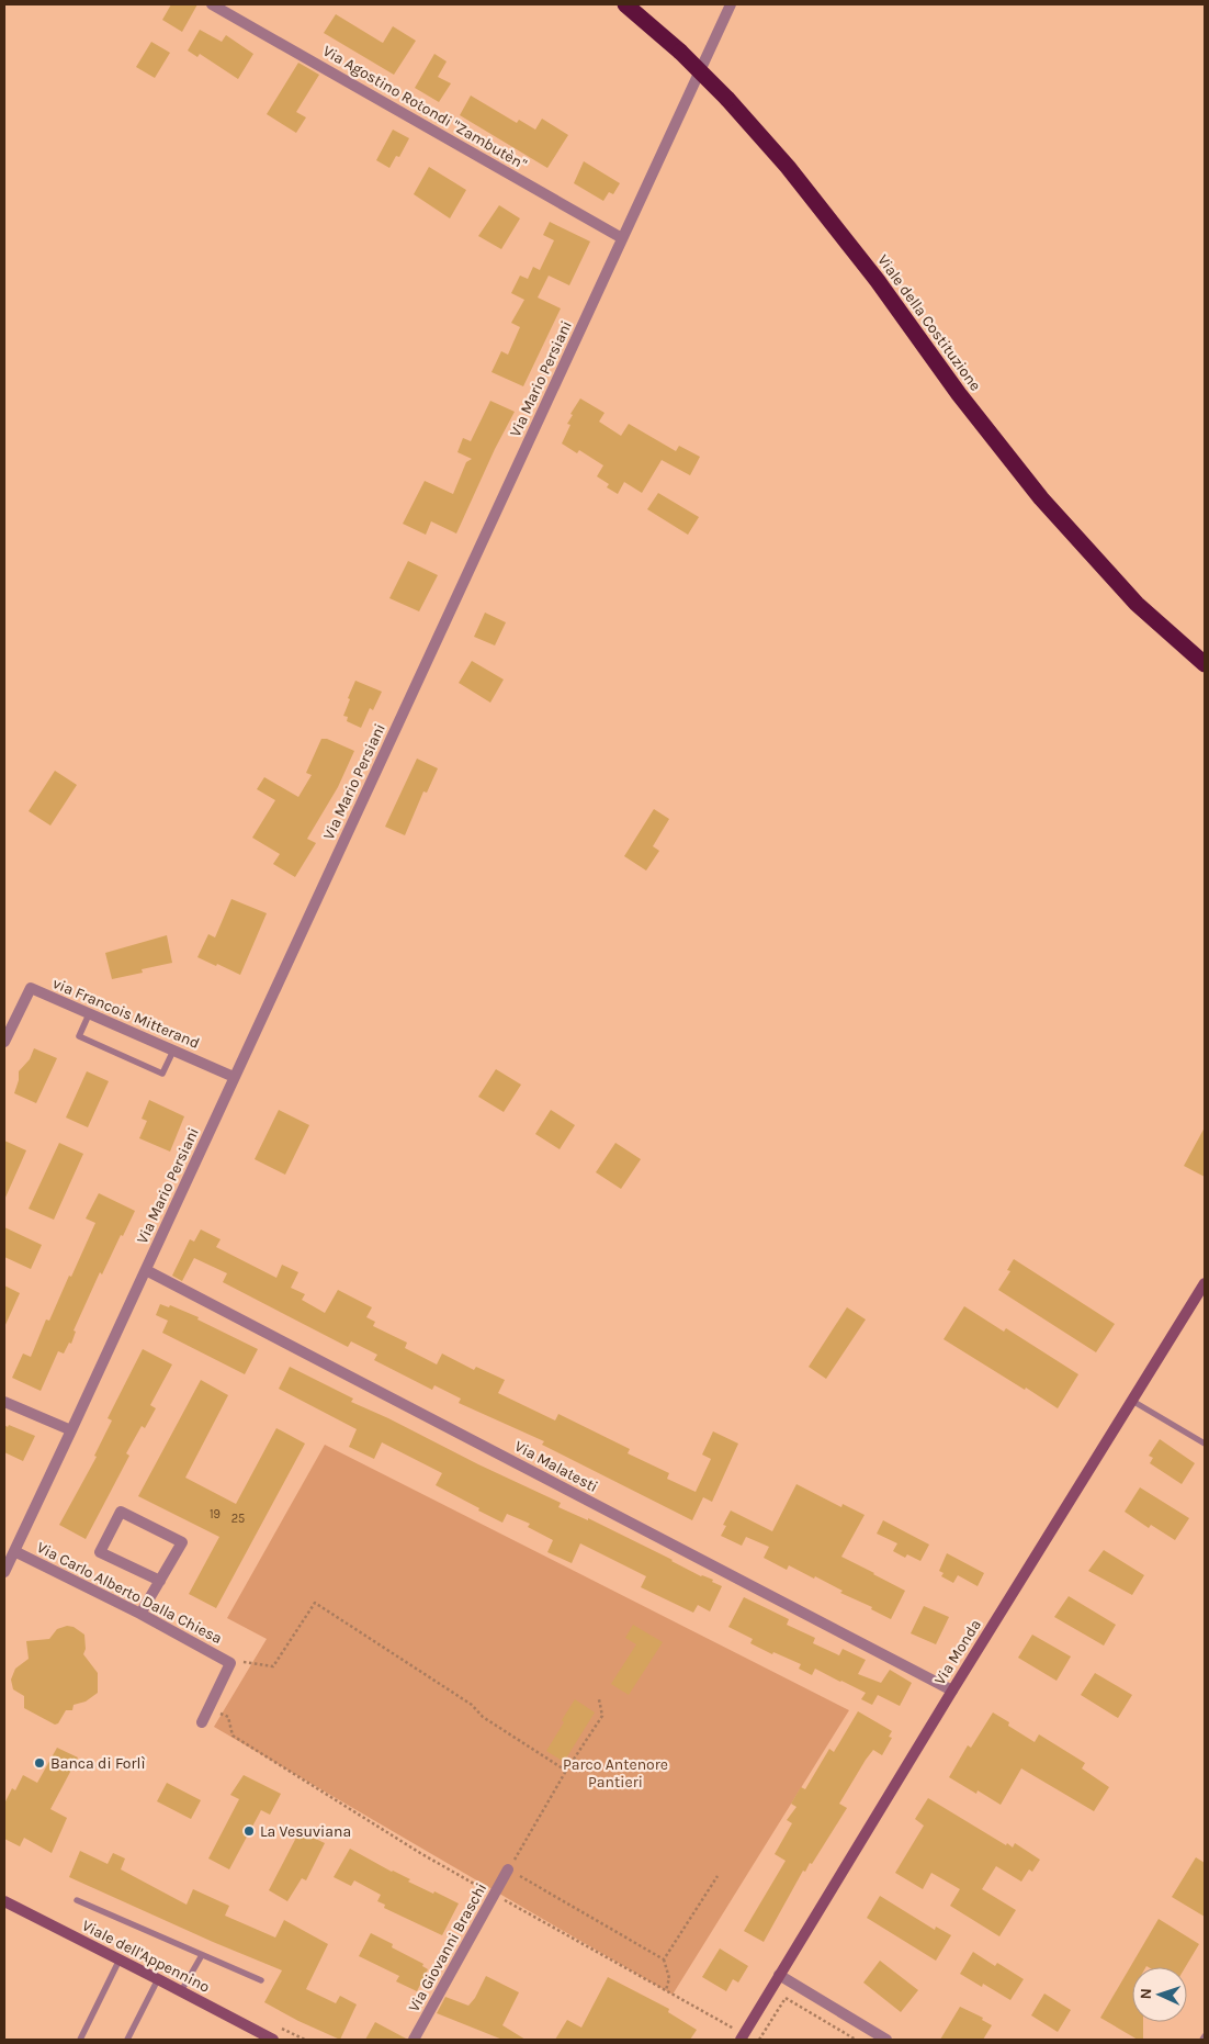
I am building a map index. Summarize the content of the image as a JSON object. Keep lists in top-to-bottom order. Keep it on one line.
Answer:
{"streets":{"highway":["Viale della Costituzione"],"main road":["Via Monda","Viale dell'Appennino"],"street":["Via Agostino Rotondi \"Zambutèn\"","Via Mario Persiani","via Francois Mitterand","Via Malatesti","Via Carlo Alberto Dalla Chiesa","Via Giovanni Braschi"]},"crossings":[["Via Agostino Rotondi \"Zambutèn\"","Via Mario Persiani"],["Via Mario Persiani","via Francois Mitterand"],["Via Mario Persiani","Via Malatesti"],["Via Mario Persiani","Via Carlo Alberto Dalla Chiesa"],["Via Malatesti","Via Monda"]],"parks":["Parco Antenore Pantieri"],"places":["Banca di Forlì","La Vesuviana"],"house_numbers":["19","25"],"north":"left"}
